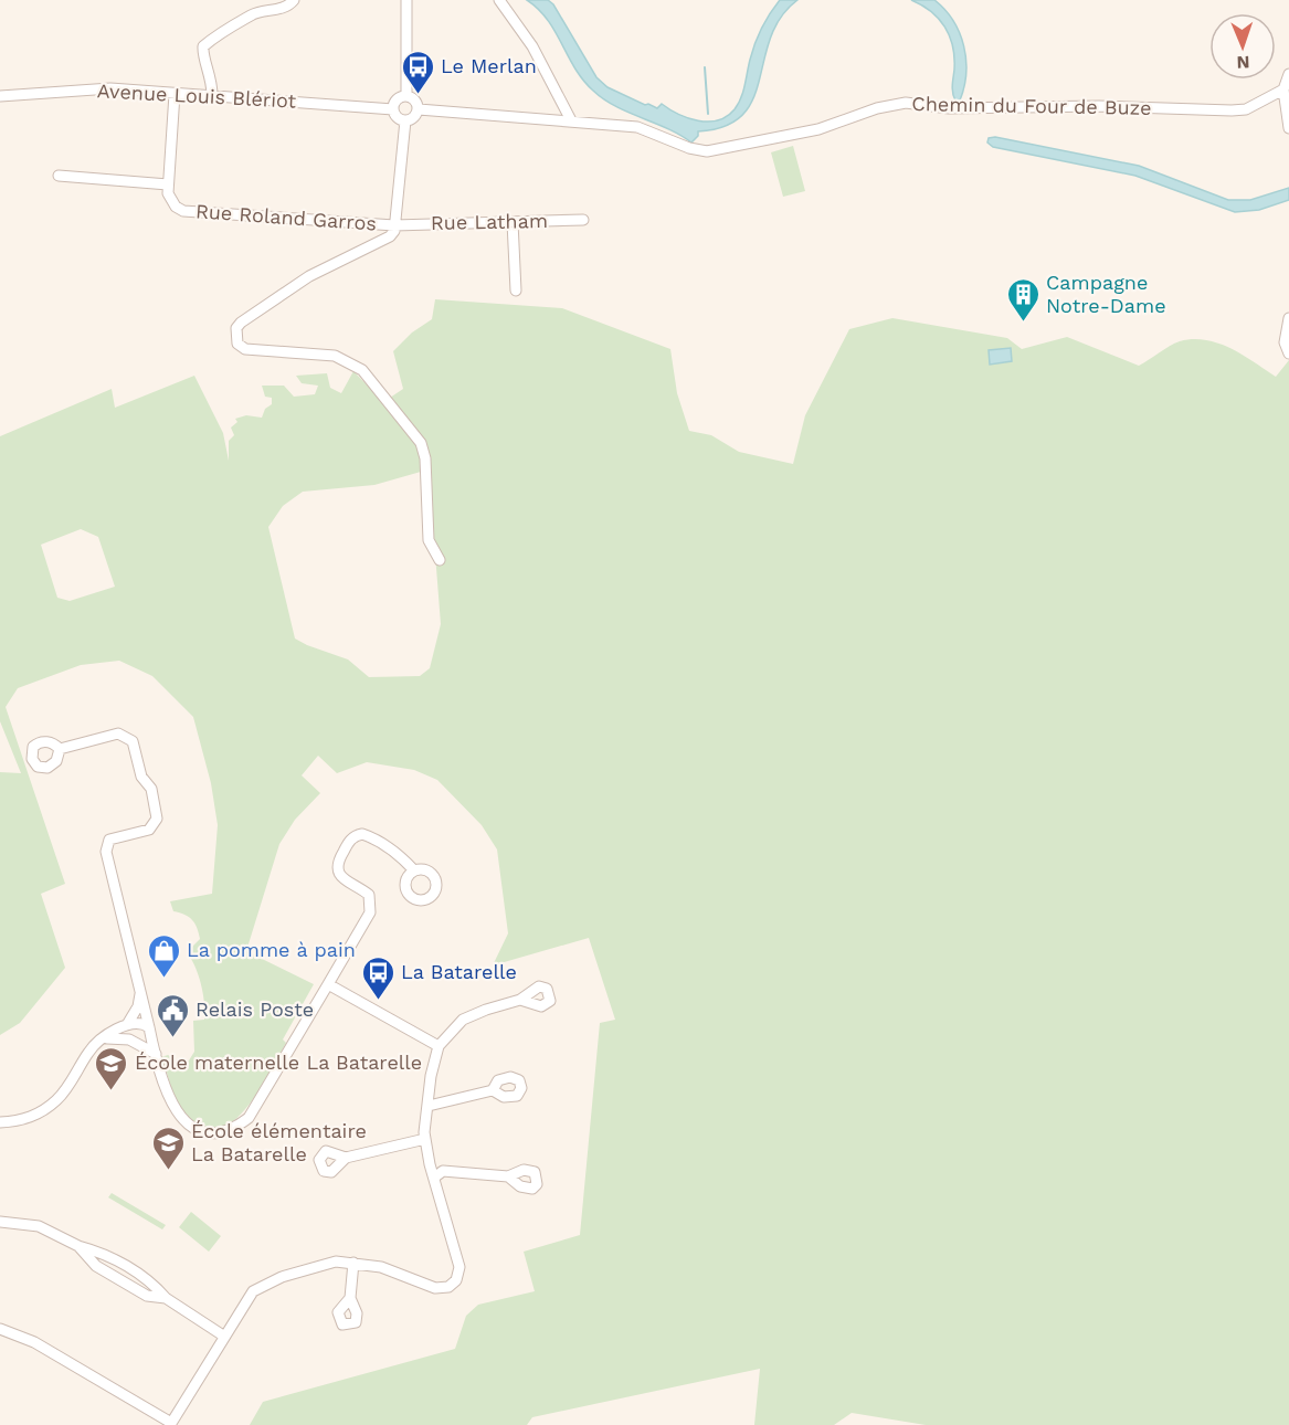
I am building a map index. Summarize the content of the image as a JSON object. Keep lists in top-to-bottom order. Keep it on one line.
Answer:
{"streets":{"street":["Avenue Louis Blériot","Chemin du Four de Buze","Rue Roland Garros","Rue Latham"]},"crossings":[["Rue Roland Garros","Rue Latham"]],"places":{"bus stop":["Le Merlan","La Batarelle"],"building":["Campagne Notre-Dame"],"shop":["La pomme à pain"],"public building":["Relais Poste"],"school or university":["École maternelle La Batarelle","École élémentaire La Batarelle"]},"north":"bottom"}
